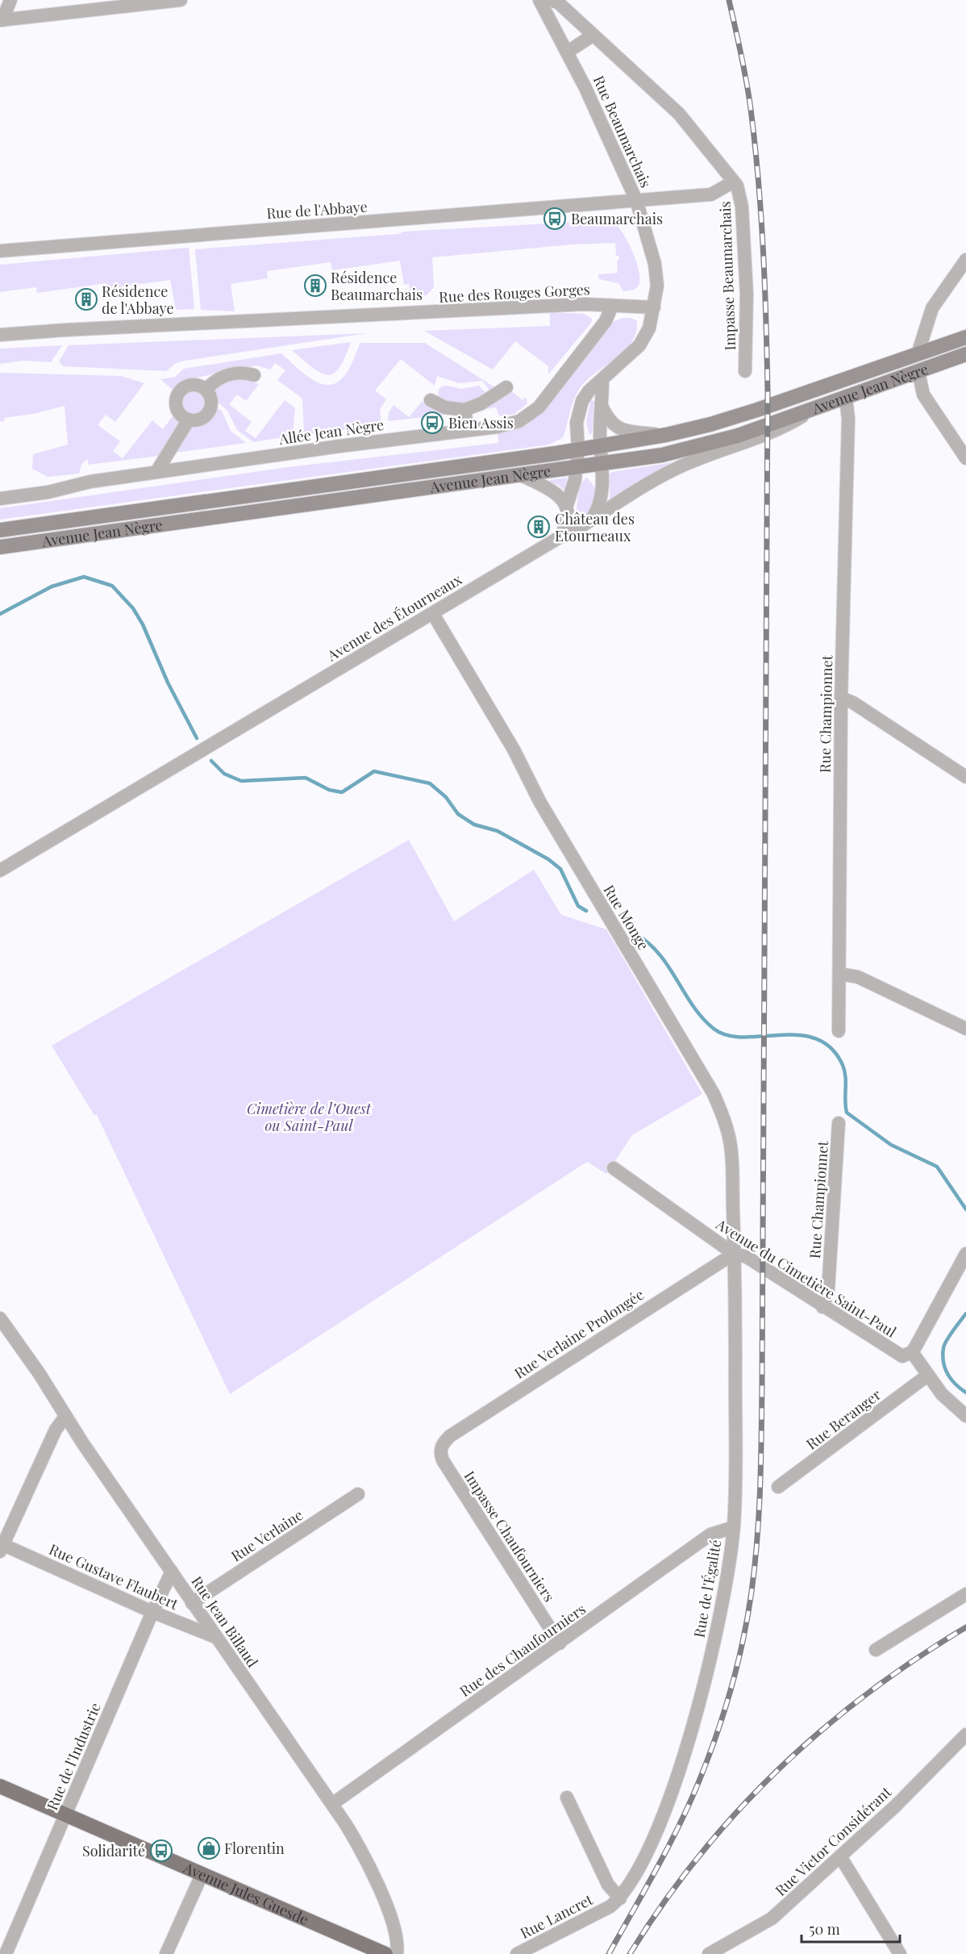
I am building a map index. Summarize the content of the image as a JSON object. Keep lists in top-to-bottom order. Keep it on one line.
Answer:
{"streets":{"main road":["Avenue Jean Nègre","Avenue Jules Guesde"],"street":["Rue Beaumarchais","Rue de l'Abbaye","Impasse Beaumarchais","Rue des Rouges Gorges","Allée Jean Nègre","Avenue des Étourneaux","Rue Championnet","Rue Monge","Avenue du Cimetière Saint-Paul","Rue Verlaine Prolongée","Rue Beranger","Rue Verlaine","Impasse Chaufourniers","Rue Gustave Flaubert","Rue de l'Égalité","Rue Jean Billaud","Rue des Chaufourniers","Rue de l'Industrie","Rue Victor Considérant","Rue Lancret"]},"crossings":[["Rue Beaumarchais","Rue de l'Abbaye"],["Rue Beaumarchais","Impasse Beaumarchais"],["Rue Beaumarchais","Rue des Rouges Gorges"],["Rue Beaumarchais","Avenue Jean Nègre"],["Rue Beaumarchais","Avenue des Étourneaux"],["Rue de l'Abbaye","Impasse Beaumarchais"],["Rue des Rouges Gorges","Allée Jean Nègre"],["Avenue Jean Nègre","Avenue des Étourneaux"],["Avenue Jean Nègre","Rue Championnet"],["Avenue des Étourneaux","Rue Monge"],["Rue Championnet","Avenue du Cimetière Saint-Paul"],["Rue Monge","Avenue du Cimetière Saint-Paul"],["Rue Monge","Rue Verlaine Prolongée"],["Rue Monge","Rue de l'Égalité"],["Avenue du Cimetière Saint-Paul","Rue Verlaine Prolongée"],["Avenue du Cimetière Saint-Paul","Rue de l'Égalité"],["Rue Verlaine Prolongée","Impasse Chaufourniers"],["Rue Verlaine Prolongée","Rue de l'Égalité"],["Rue Verlaine","Rue Jean Billaud"],["Impasse Chaufourniers","Rue des Chaufourniers"],["Rue Gustave Flaubert","Rue Jean Billaud"],["Rue Gustave Flaubert","Rue de l'Industrie"],["Rue de l'Égalité","Rue des Chaufourniers"],["Rue de l'Égalité","Rue Lancret"],["Rue Jean Billaud","Rue des Chaufourniers"],["Rue Jean Billaud","Rue de l'Industrie"],["Rue de l'Industrie","Avenue Jules Guesde"]],"parks":["Cimetière de l’Ouest ou Saint-Paul"],"places":{"bus stop":["Beaumarchais","Bien Assis","Solidarité"],"building":["Résidence Beaumarchais","Résidence de l'Abbaye","Château des Etourneaux"],"shop":["Florentin"]},"scale_bar":"50 m"}
